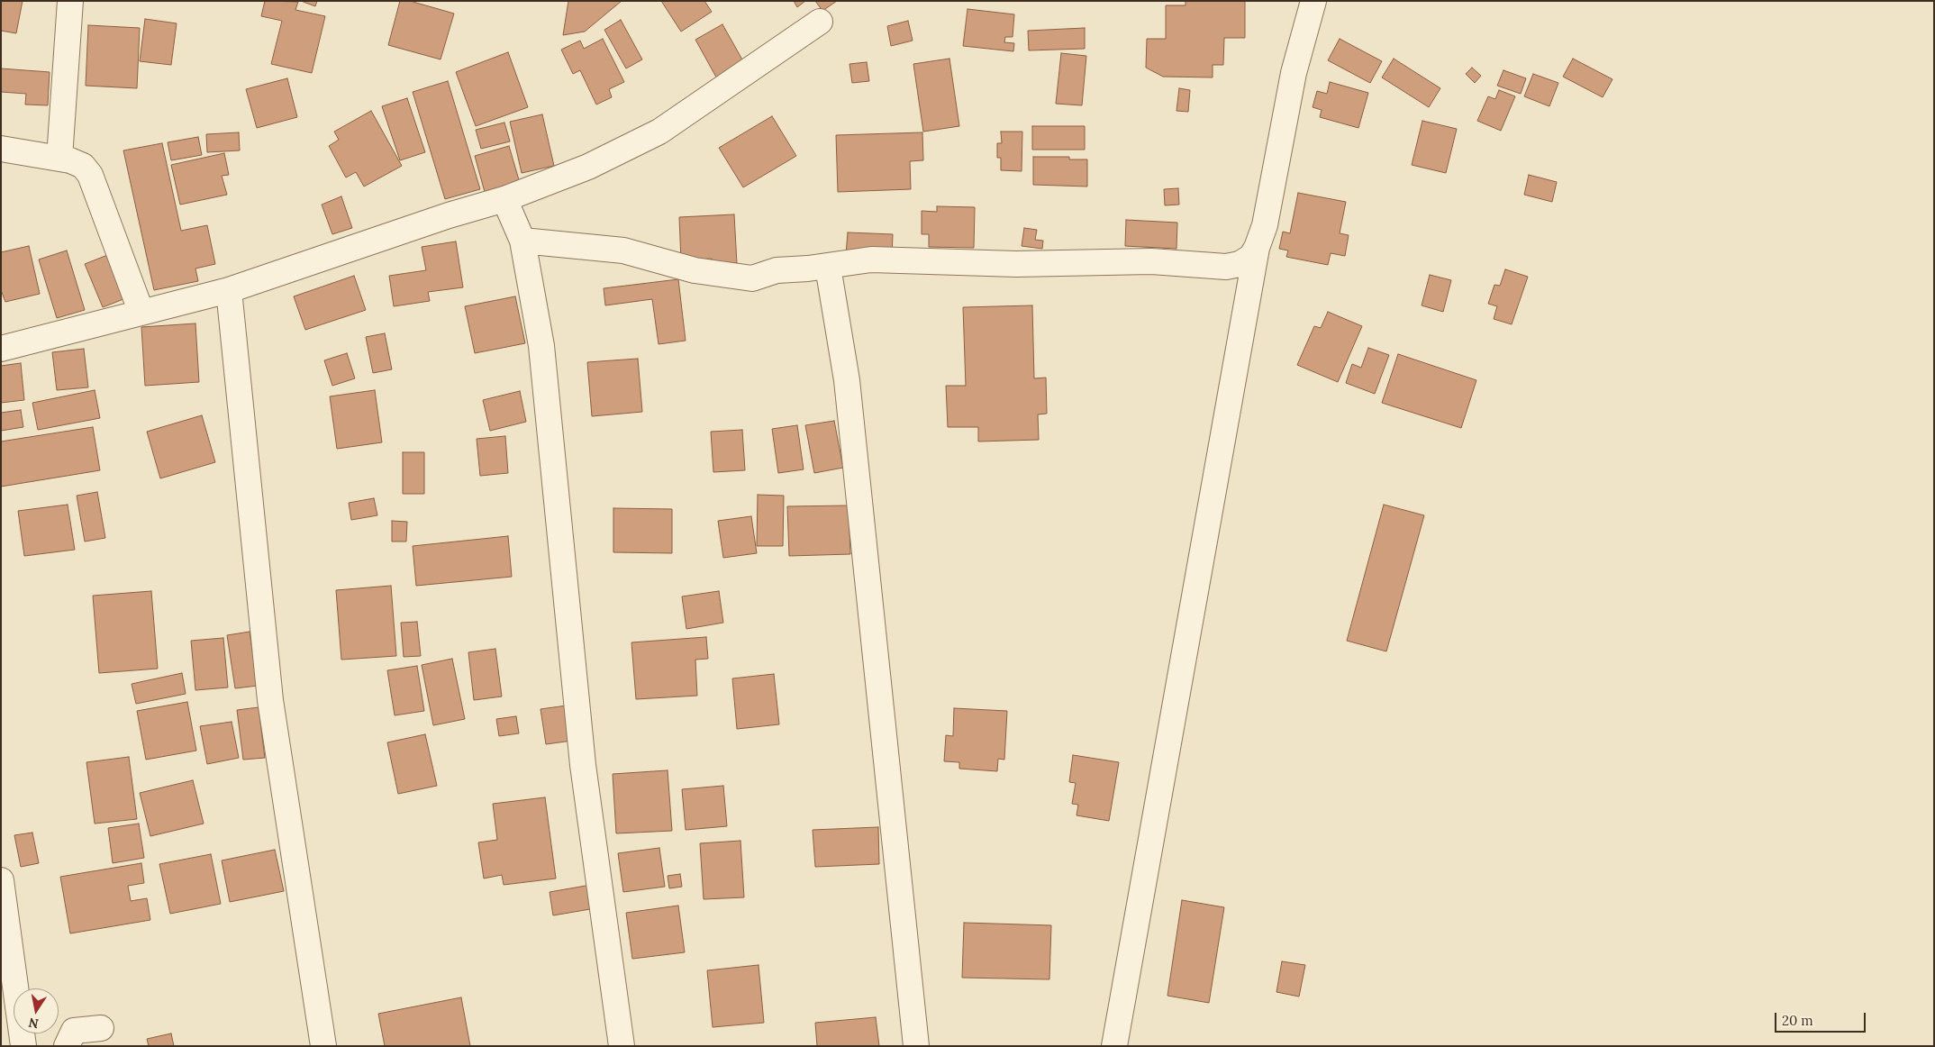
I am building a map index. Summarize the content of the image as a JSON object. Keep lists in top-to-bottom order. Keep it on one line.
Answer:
{"scale_bar":"20 m","north":"bottom"}
